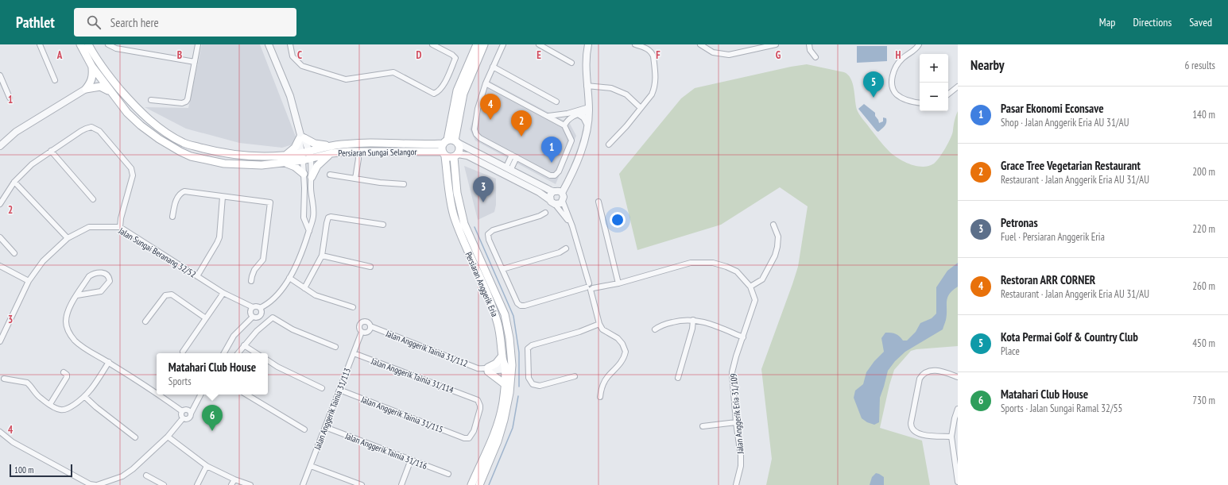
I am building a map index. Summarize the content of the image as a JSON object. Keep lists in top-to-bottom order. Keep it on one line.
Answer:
{"streets":{"main road":["Persiaran Sungai Selangor","Persiaran Anggerik Eria"],"street":["Jalan Sungai Beranang 32/52","Jalan Anggerik Tainia 31/112","Jalan Anggerik Tainia 31/114","Jalan Anggerik Tainia 31/113","Jalan Anggerik Eria 31/109","Jalan Anggerik Tainia 31/115","Jalan Anggerik Tainia 31/116"]},"crossings":[["Persiaran Sungai Selangor","Persiaran Anggerik Eria"],["Persiaran Anggerik Eria","Jalan Anggerik Tainia 31/112"],["Jalan Anggerik Tainia 31/112","Jalan Anggerik Tainia 31/113"],["Jalan Anggerik Tainia 31/114","Jalan Anggerik Tainia 31/113"],["Jalan Anggerik Tainia 31/114","Jalan Anggerik Tainia 31/115"],["Jalan Anggerik Tainia 31/113","Jalan Anggerik Tainia 31/115"],["Jalan Anggerik Tainia 31/113","Jalan Anggerik Tainia 31/116"]],"scale_bar":"100 m","page":{"header":"Pathlet","search":"Search here","nav":["Map","Directions","Saved"],"heading":["Nearby","6 results"],"map_buttons":["+","−"],"pins":["5","4","2","1","3","6"],"list":[{"mark":"1","name":"Pasar Ekonomi Econsave","note":"Shop · Jalan Anggerik Eria AU 31/AU","value":"140 m"},{"mark":"2","name":"Grace Tree Vegetarian Restaurant","note":"Restaurant · Jalan Anggerik Eria AU 31/AU","value":"200 m"},{"mark":"3","name":"Petronas","note":"Fuel · Persiaran Anggerik Eria","value":"220 m"},{"mark":"4","name":"Restoran ARR CORNER","note":"Restaurant · Jalan Anggerik Eria AU 31/AU","value":"260 m"},{"mark":"5","name":"Kota Permai Golf & Country Club","note":"Place","value":"450 m"},{"mark":"6","name":"Matahari Club House","note":"Sports · Jalan Sungai Ramal 32/55","value":"730 m"}],"popup":["Matahari Club House","Sports"],"scale":"100 m"},"grid":{"columns":["A","B","C","D","E","F","G","H"],"rows":["1","2","3","4"]}}
